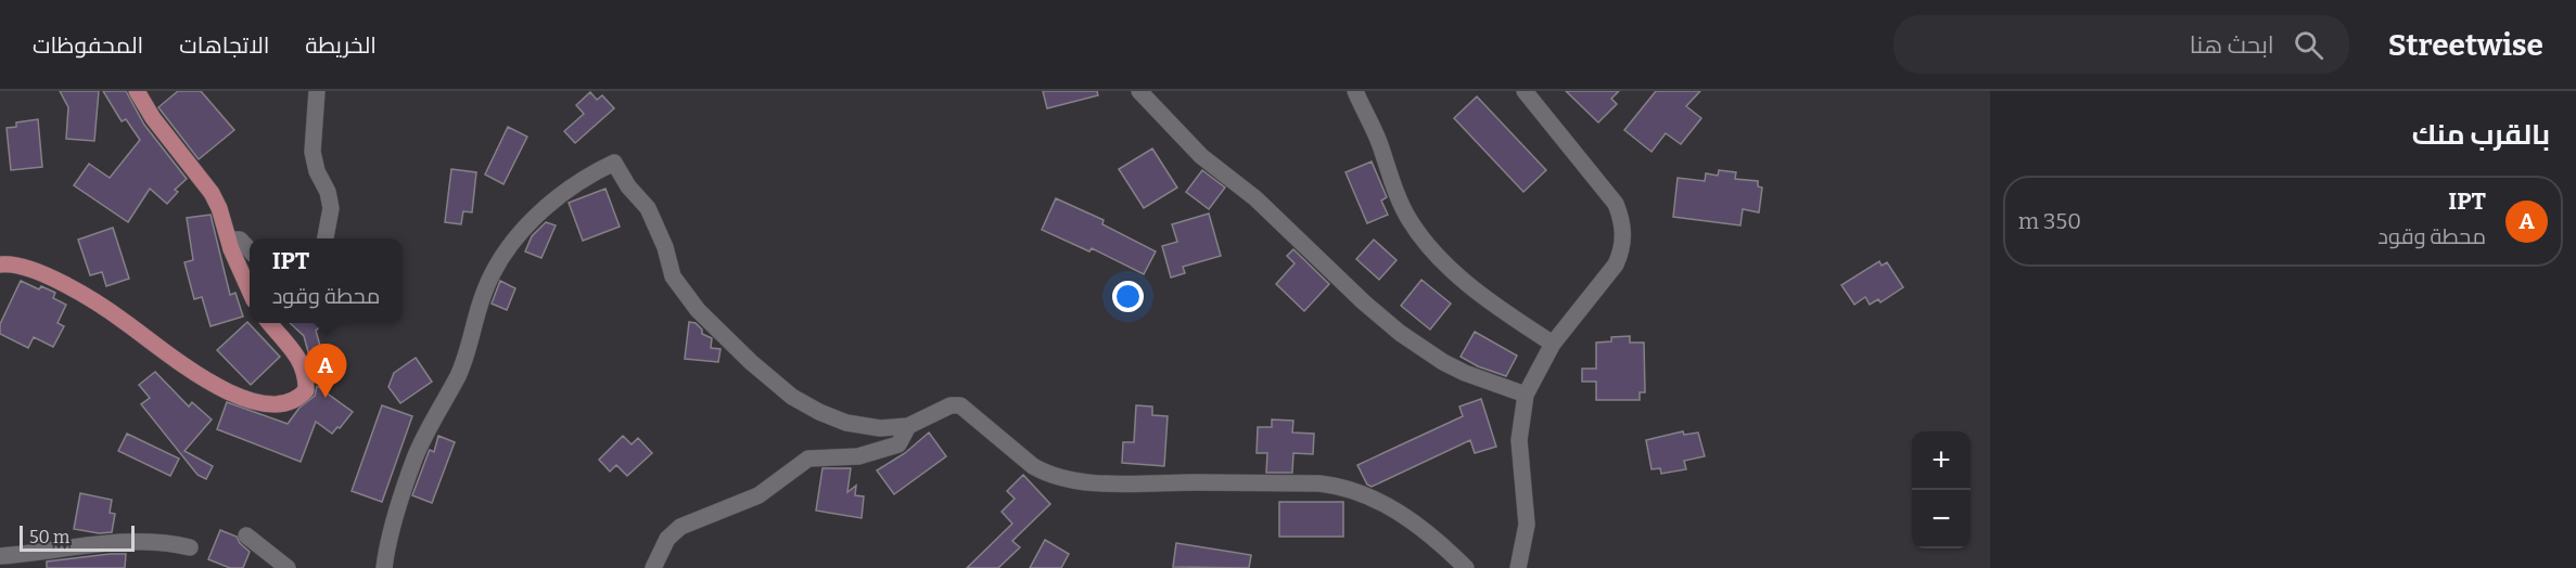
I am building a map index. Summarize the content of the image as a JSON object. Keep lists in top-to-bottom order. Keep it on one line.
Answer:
{"scale_bar":"50 m","page":{"header":"Streetwise","search":"ابحث هنا","nav":["الخريطة","الاتجاهات","المحفوظات"],"heading":"بالقرب منك","list":[{"mark":"A","name":"IPT","note":"محطة وقود","value":"350 m"}],"popup":["IPT","محطة وقود"],"pins":"A","map_buttons":["+","−"],"scale":"50 m"}}
